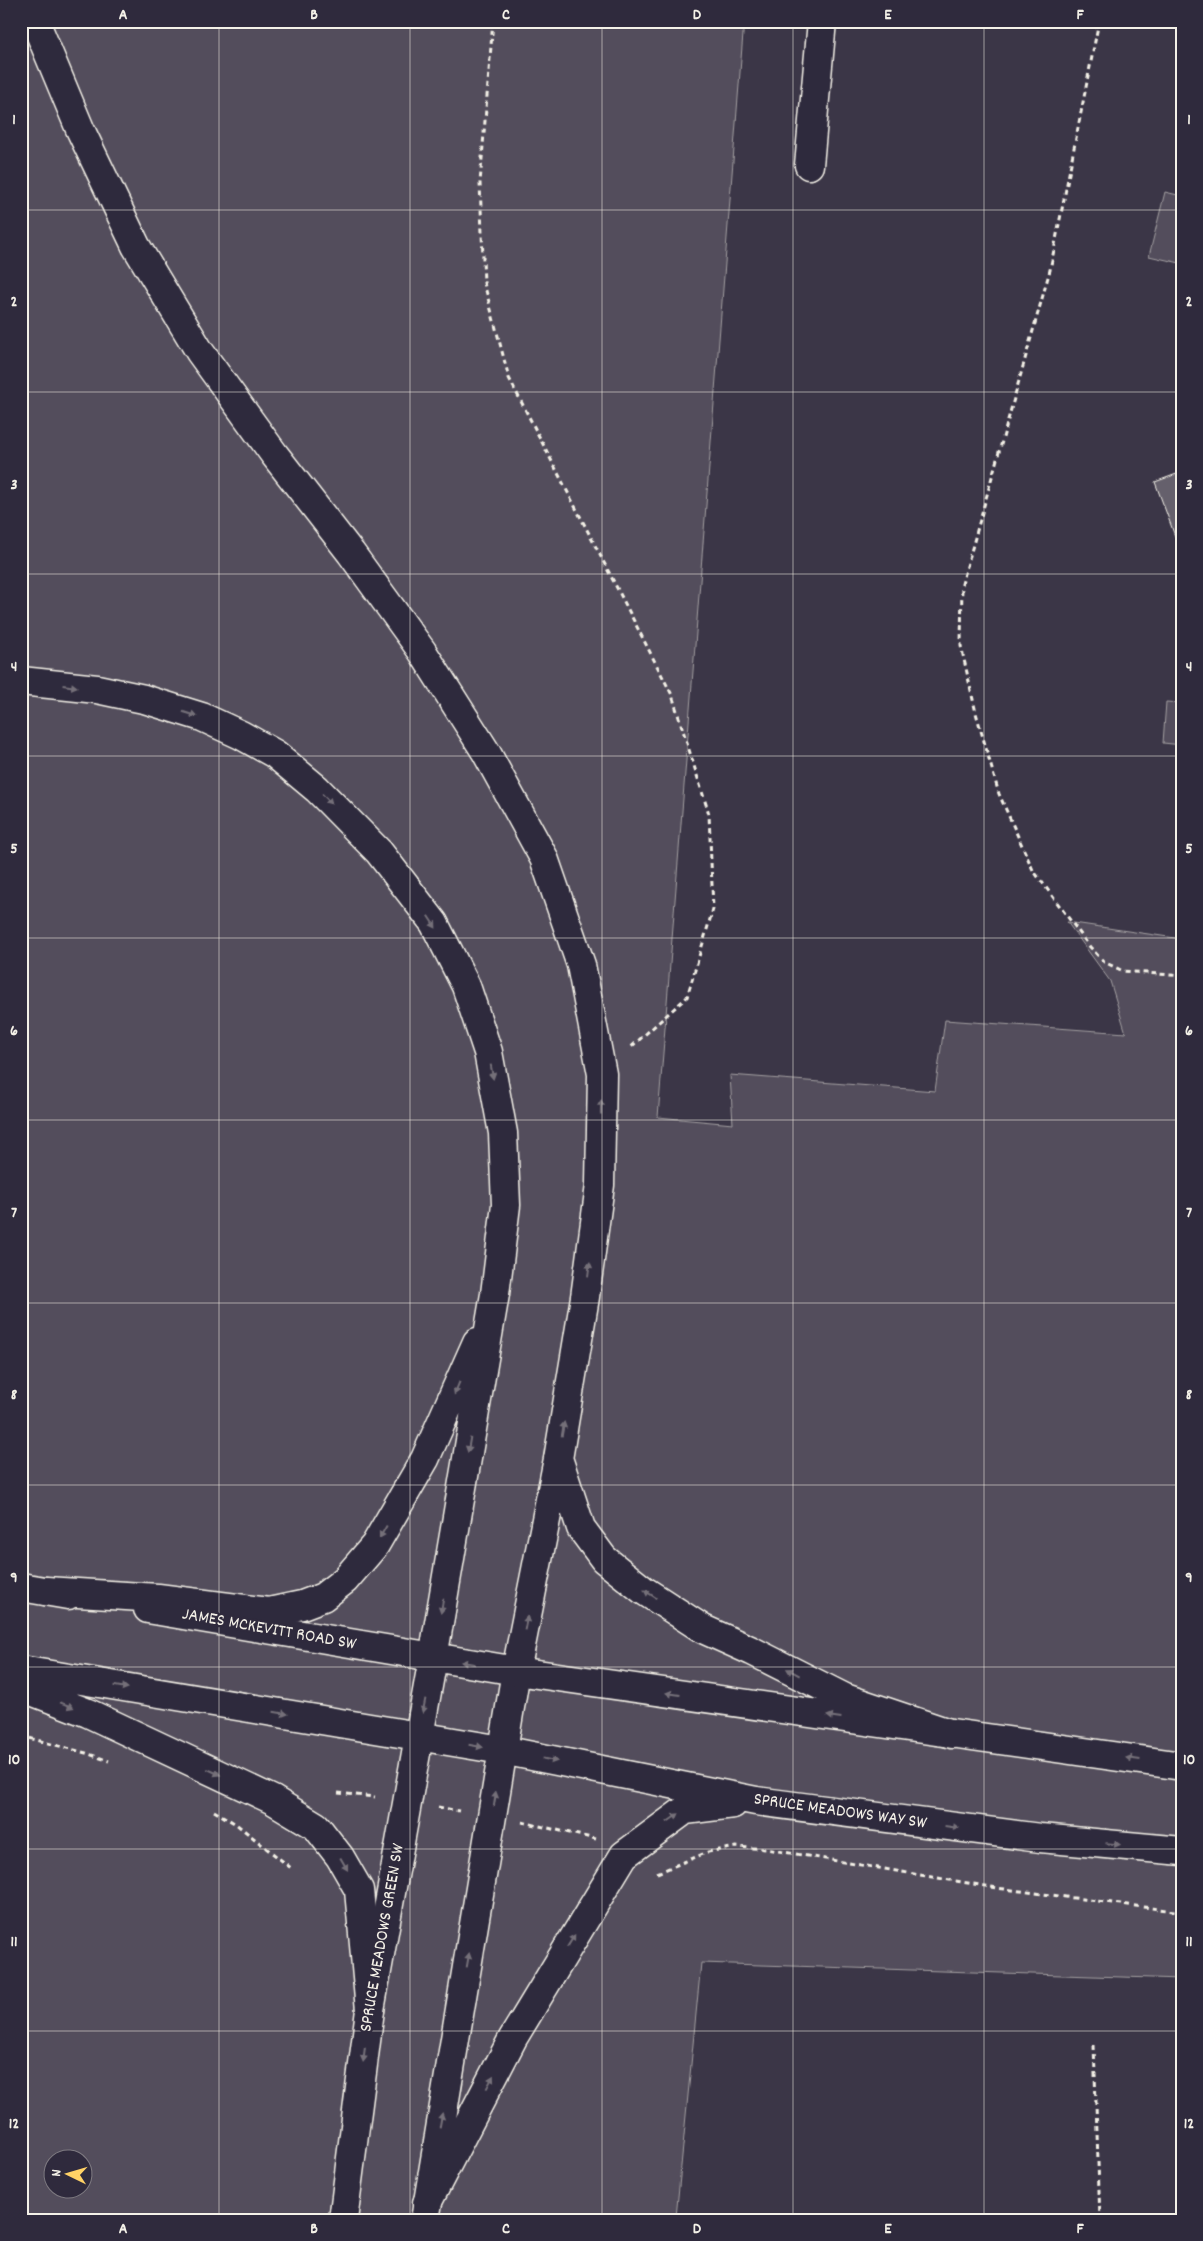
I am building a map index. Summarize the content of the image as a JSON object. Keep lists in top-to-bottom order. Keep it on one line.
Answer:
{"streets":{"main road":["JAMES MCKEVITT ROAD SW","SPRUCE MEADOWS WAY SW","SPRUCE MEADOWS GREEN SW"]},"crossings":[["JAMES MCKEVITT ROAD SW","SPRUCE MEADOWS GREEN SW"]],"north":"left","grid":{"columns":["A","B","C","D","E","F"],"rows":["1","2","3","4","5","6","7","8","9","10","11","12"]}}
